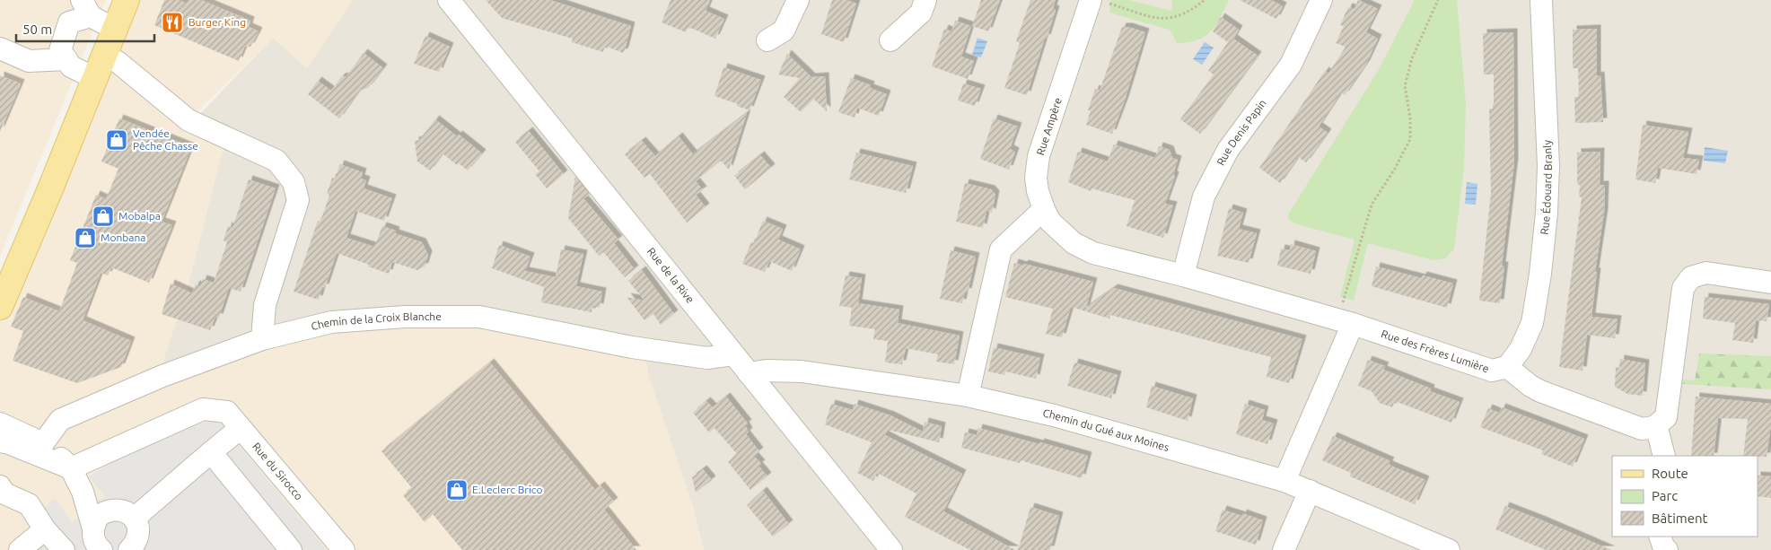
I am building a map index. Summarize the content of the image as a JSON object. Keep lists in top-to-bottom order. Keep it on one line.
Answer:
{"streets":{"street":["Rue Ampère","Rue Denis Papin","Rue Édouard Branly","Rue de la Rive","Chemin de la Croix Blanche","Rue des Frères Lumière","Chemin du Gué aux Moines","Rue du Sirocco"]},"crossings":[["Rue Ampère","Rue des Frères Lumière"],["Rue Denis Papin","Rue des Frères Lumière"],["Rue Édouard Branly","Rue des Frères Lumière"],["Rue de la Rive","Chemin de la Croix Blanche"],["Rue de la Rive","Chemin du Gué aux Moines"]],"places":{"restaurant":["Burger King"],"shop":["Vendée Pêche Chasse","Mobalpa","Monbana","E.Leclerc Brico"]},"legend":["Route","Parc","Bâtiment"],"scale_bar":"50 m"}
